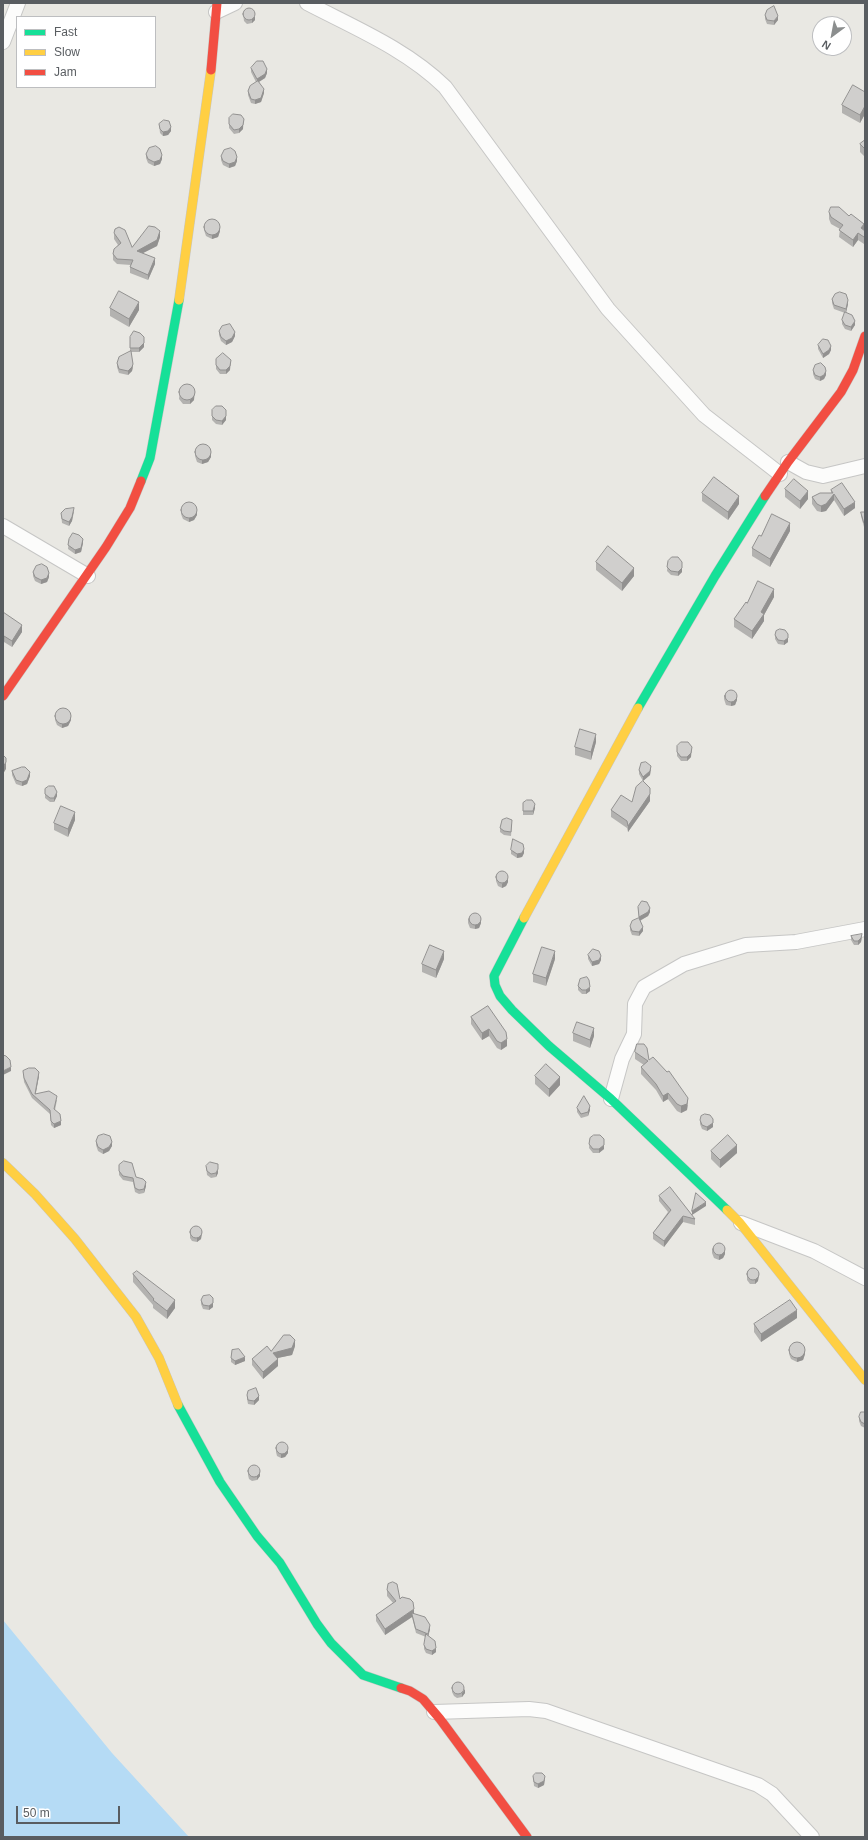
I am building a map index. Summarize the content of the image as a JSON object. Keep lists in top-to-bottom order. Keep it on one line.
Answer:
{"legend":["Fast","Slow","Jam"],"scale_bar":"50 m","north":"bottom left"}
